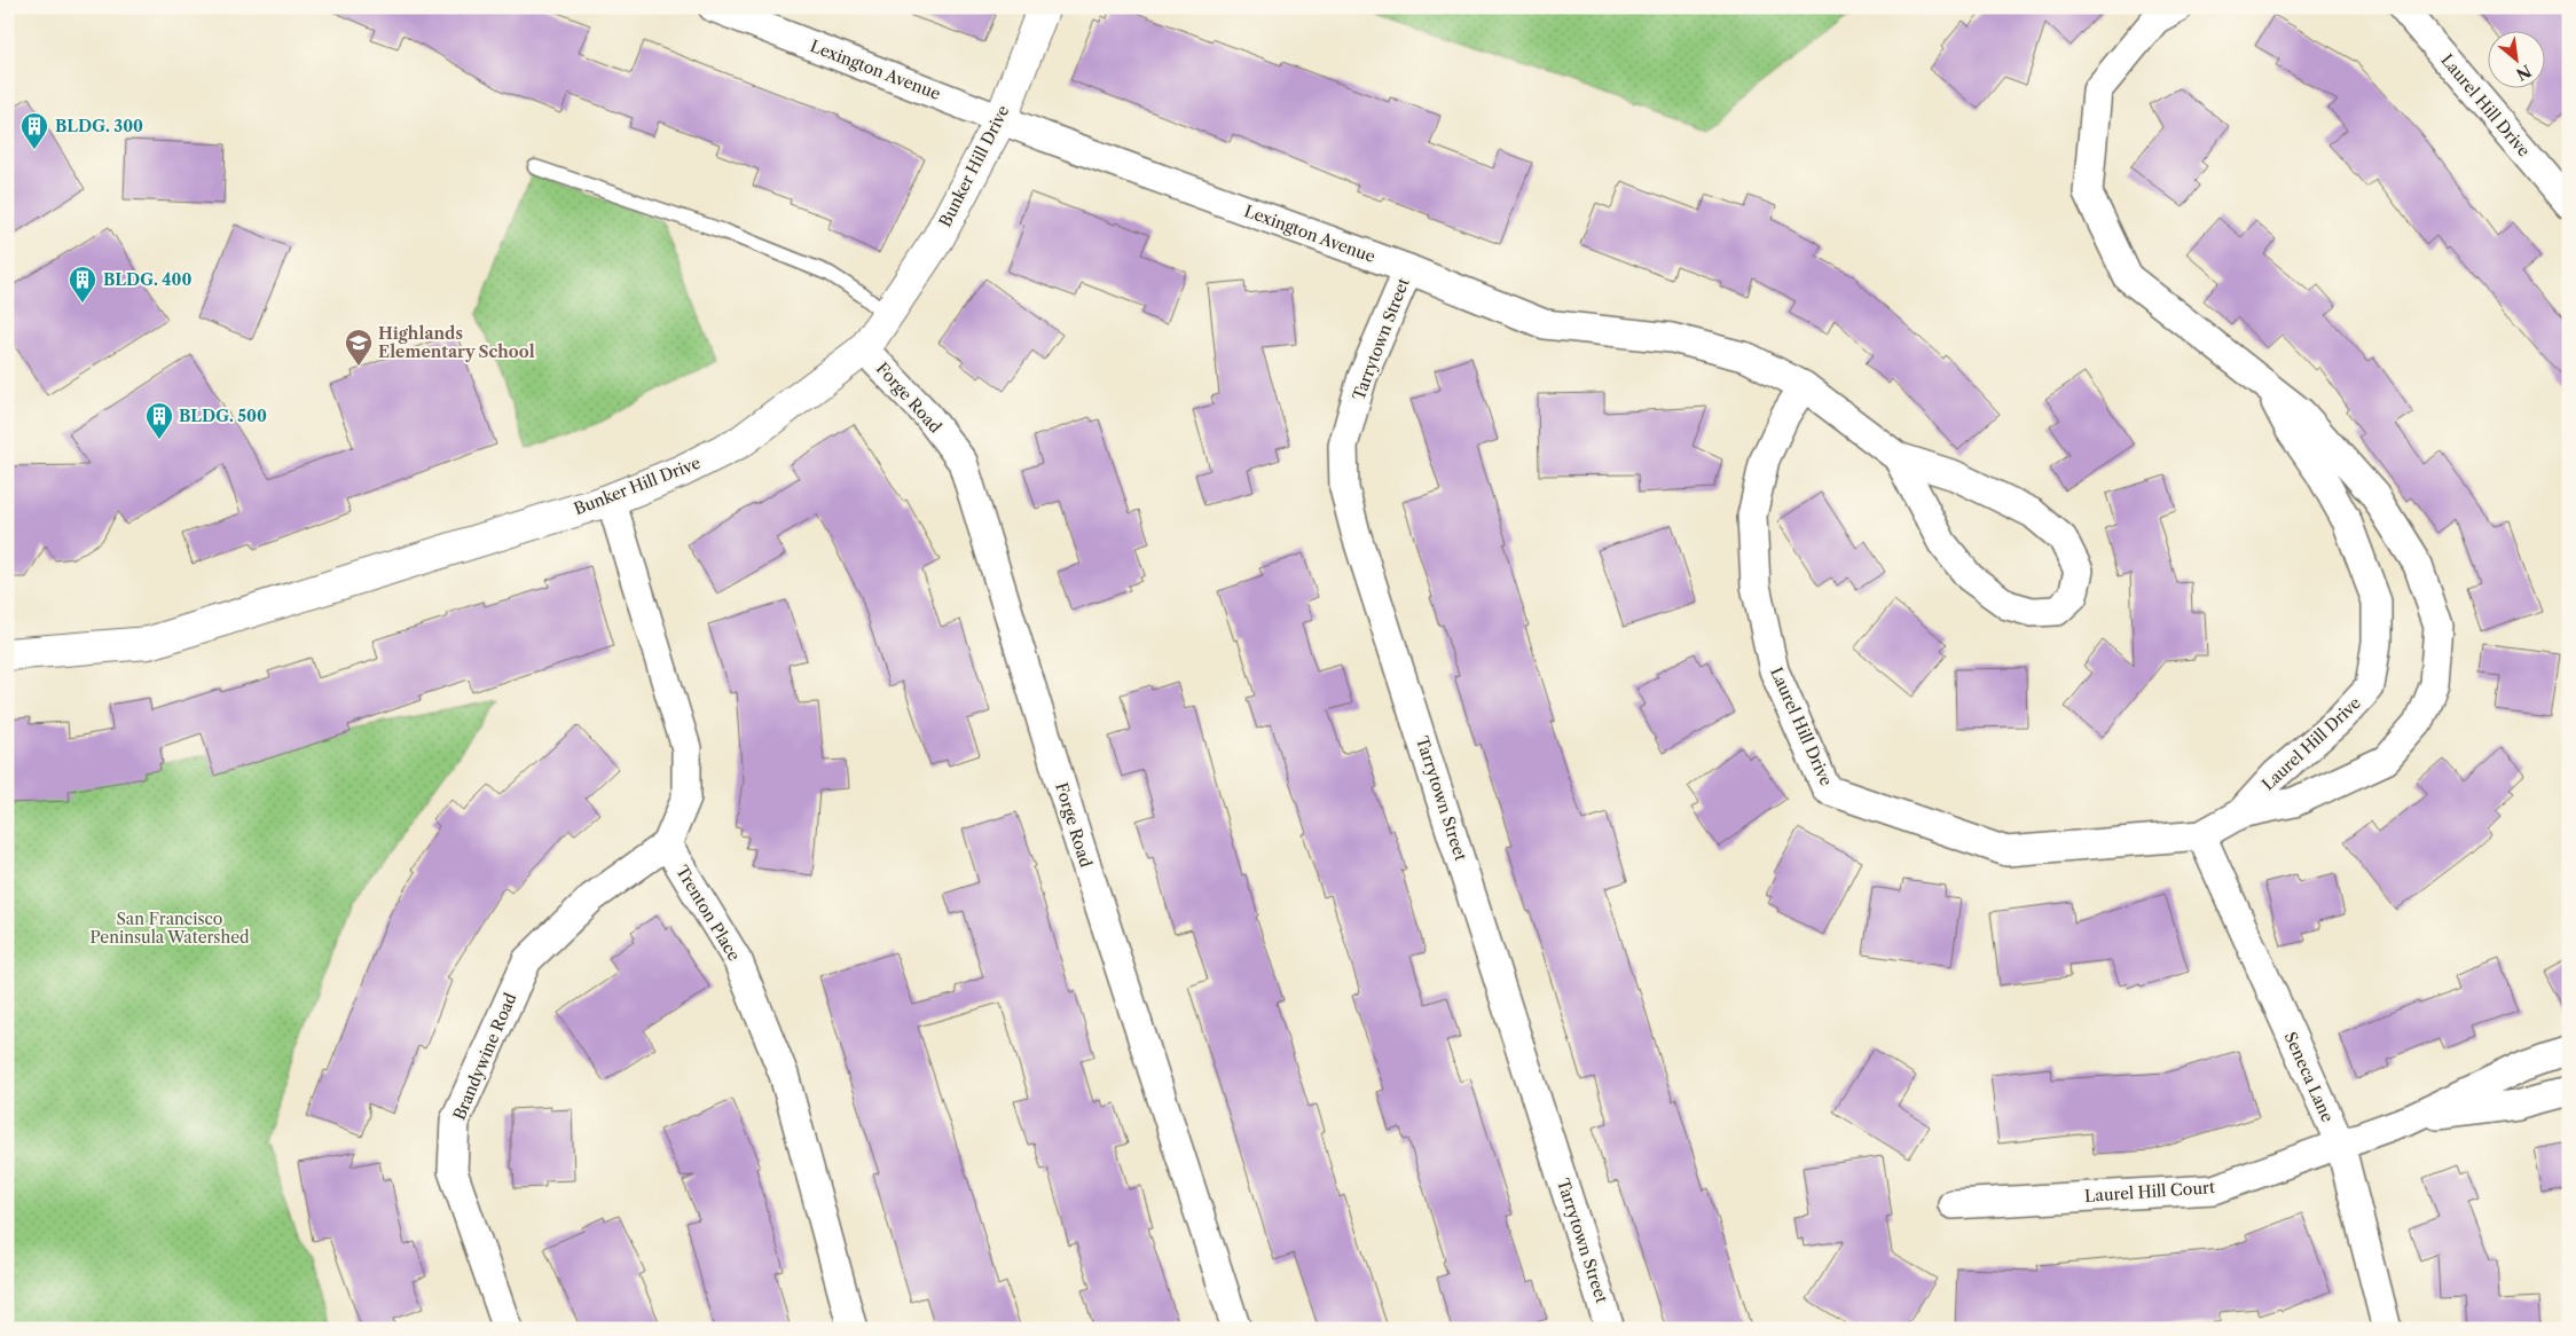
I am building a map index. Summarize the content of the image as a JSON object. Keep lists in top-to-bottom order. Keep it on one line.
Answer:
{"streets":{"street":["Lexington Avenue","Laurel Hill Drive","Bunker Hill Drive","Tarrytown Street","Forge Road","Trenton Place","Brandywine Road","Seneca Lane","Laurel Hill Court"]},"crossings":[["Lexington Avenue","Laurel Hill Drive"],["Lexington Avenue","Bunker Hill Drive"],["Lexington Avenue","Tarrytown Street"],["Laurel Hill Drive","Seneca Lane"],["Bunker Hill Drive","Forge Road"],["Trenton Place","Brandywine Road"],["Seneca Lane","Laurel Hill Court"]],"parks":["San Francisco Peninsula Watershed"],"places":{"building":["BLDG. 300","BLDG. 400","BLDG. 500"],"school or university":["Highlands Elementary School"]},"north":"bottom right"}
